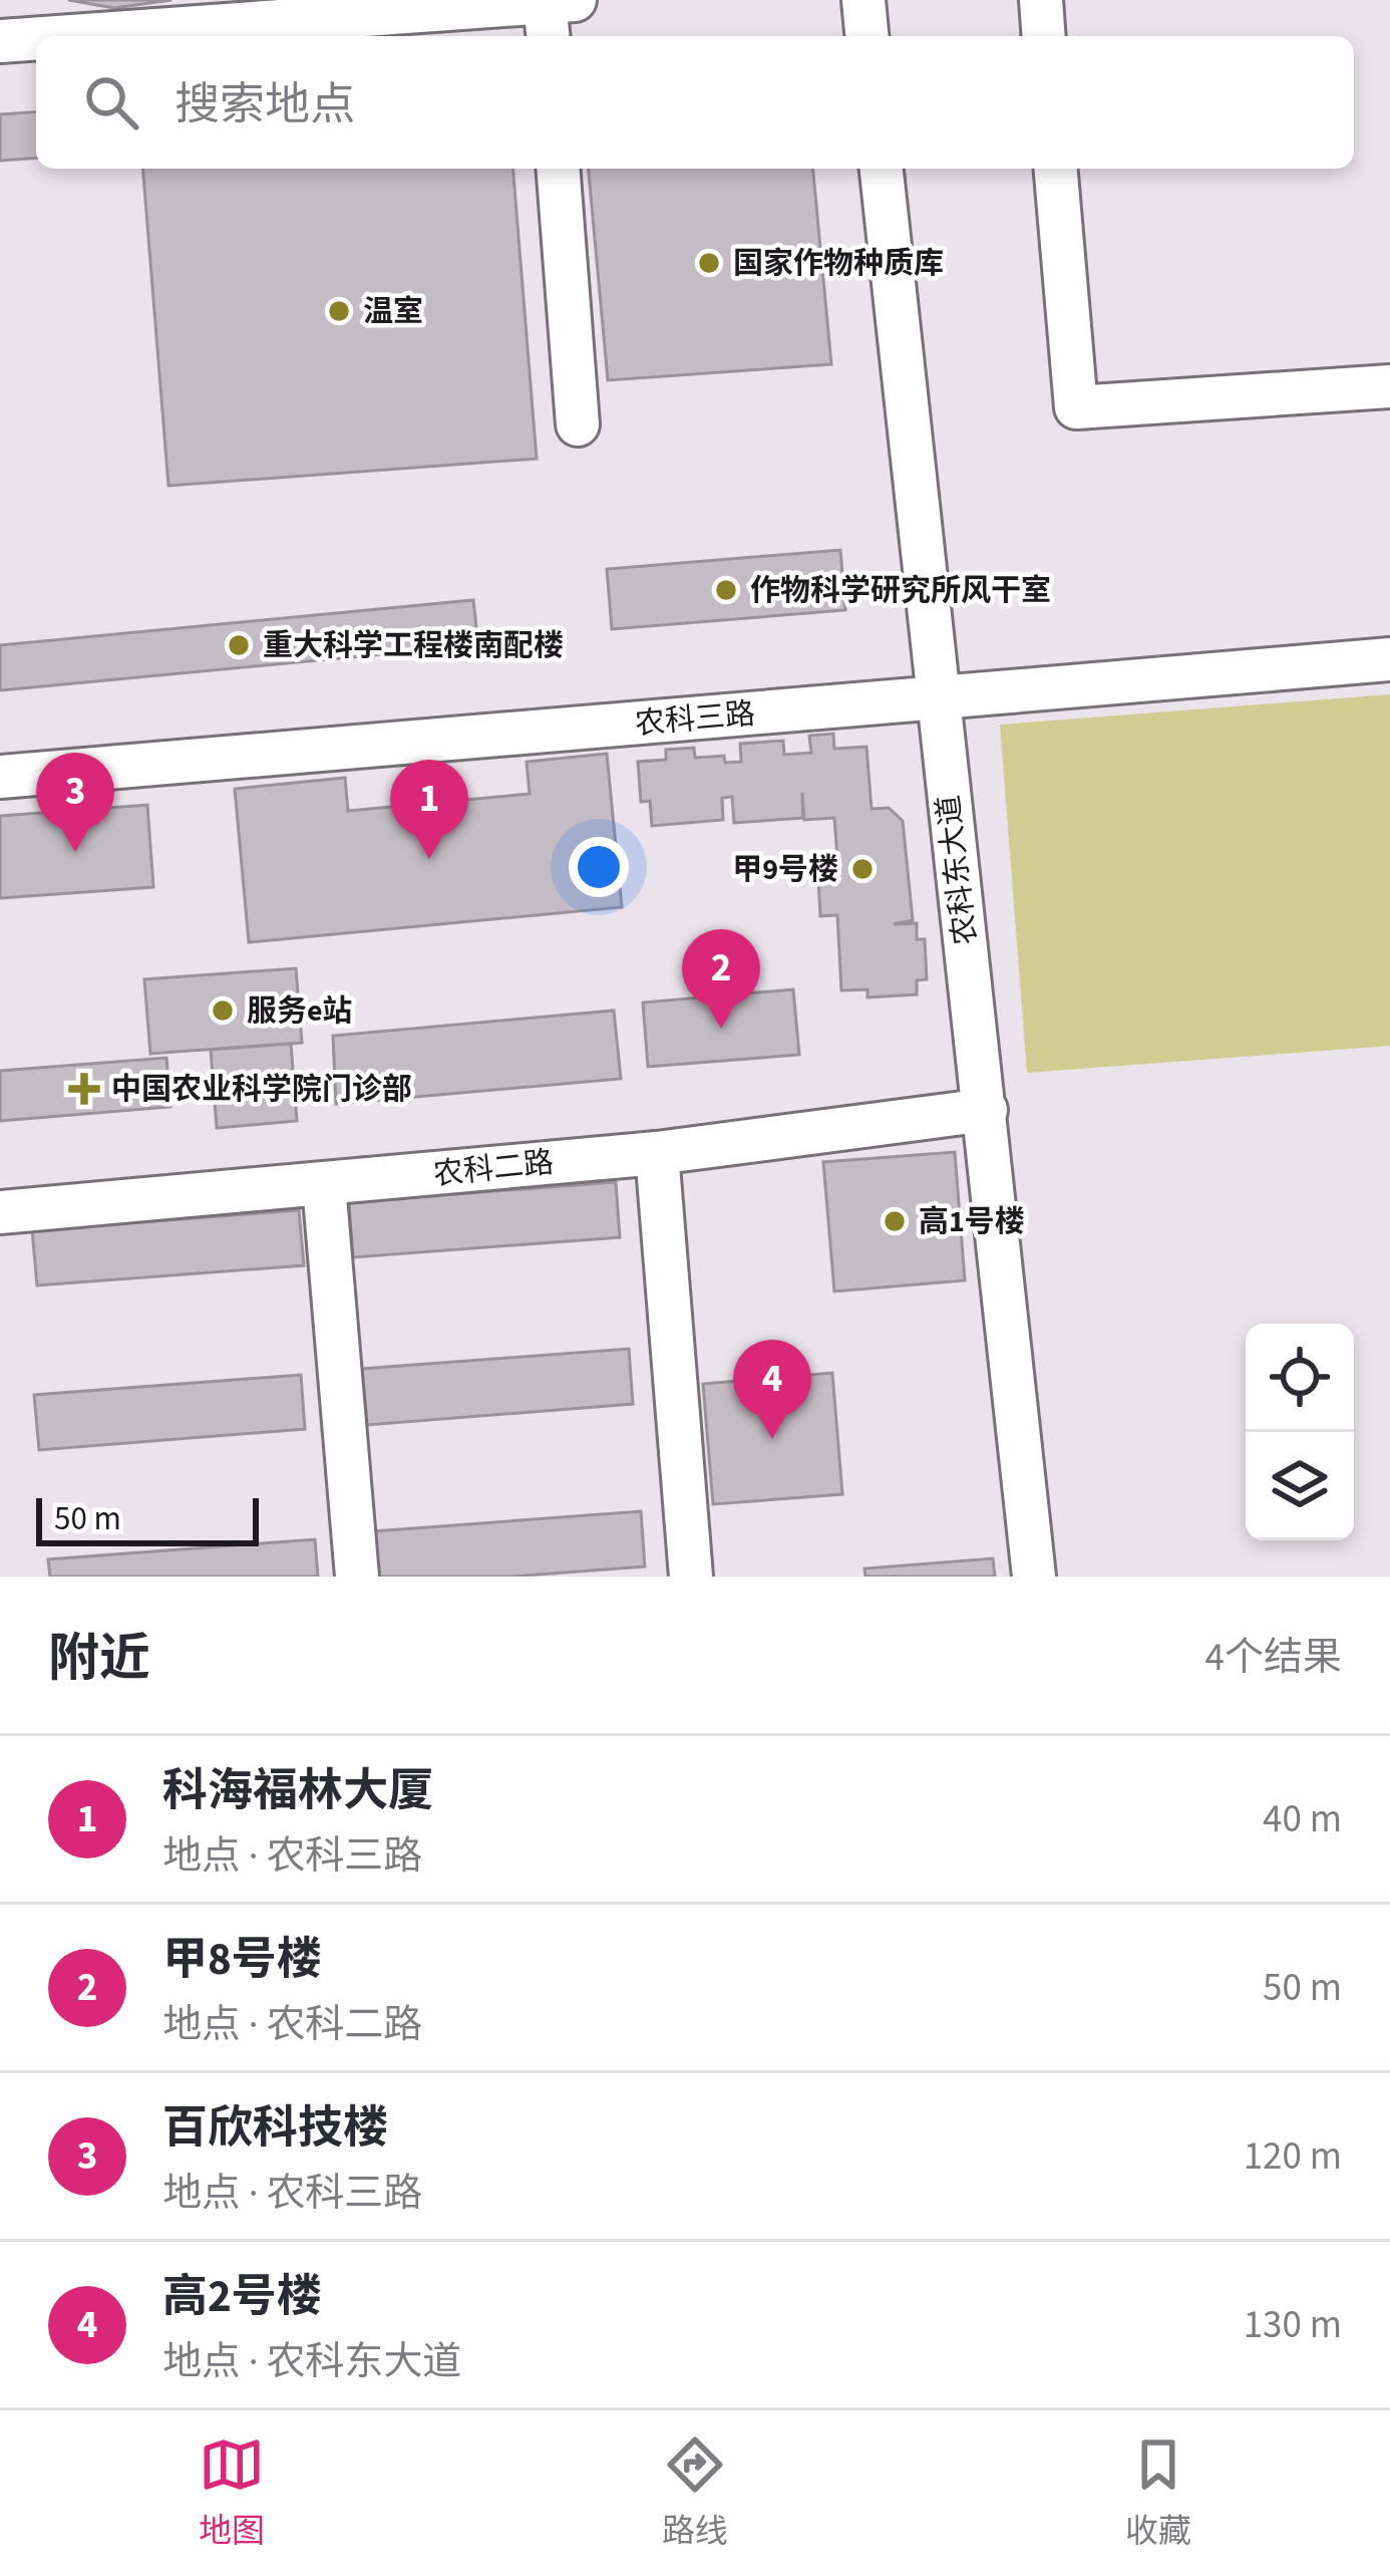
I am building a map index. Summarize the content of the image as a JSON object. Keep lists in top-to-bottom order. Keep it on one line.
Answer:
{"streets":{"street":["农科三路","农科东大道","农科二路"]},"crossings":[["农科三路","农科东大道"],["农科东大道","农科二路"]],"places":{"other":["国家作物种质库","温室","作物科学研究所风干室","重大科学工程楼南配楼","甲9号楼","服务e站","高1号楼"],"health":["中国农业科学院门诊部"]},"scale_bar":"50 m","page":{"search":"搜索地点","pins":["3","1","2","4"],"scale":"50 m","heading":["附近","4个结果"],"list":[{"mark":"1","name":"科海福林大厦","note":"地点 · 农科三路","value":"40 m"},{"mark":"2","name":"甲8号楼","note":"地点 · 农科二路","value":"50 m"},{"mark":"3","name":"百欣科技楼","note":"地点 · 农科三路","value":"120 m"},{"mark":"4","name":"高2号楼","note":"地点 · 农科东大道","value":"130 m"}],"nav":["地图","路线","收藏"]}}
